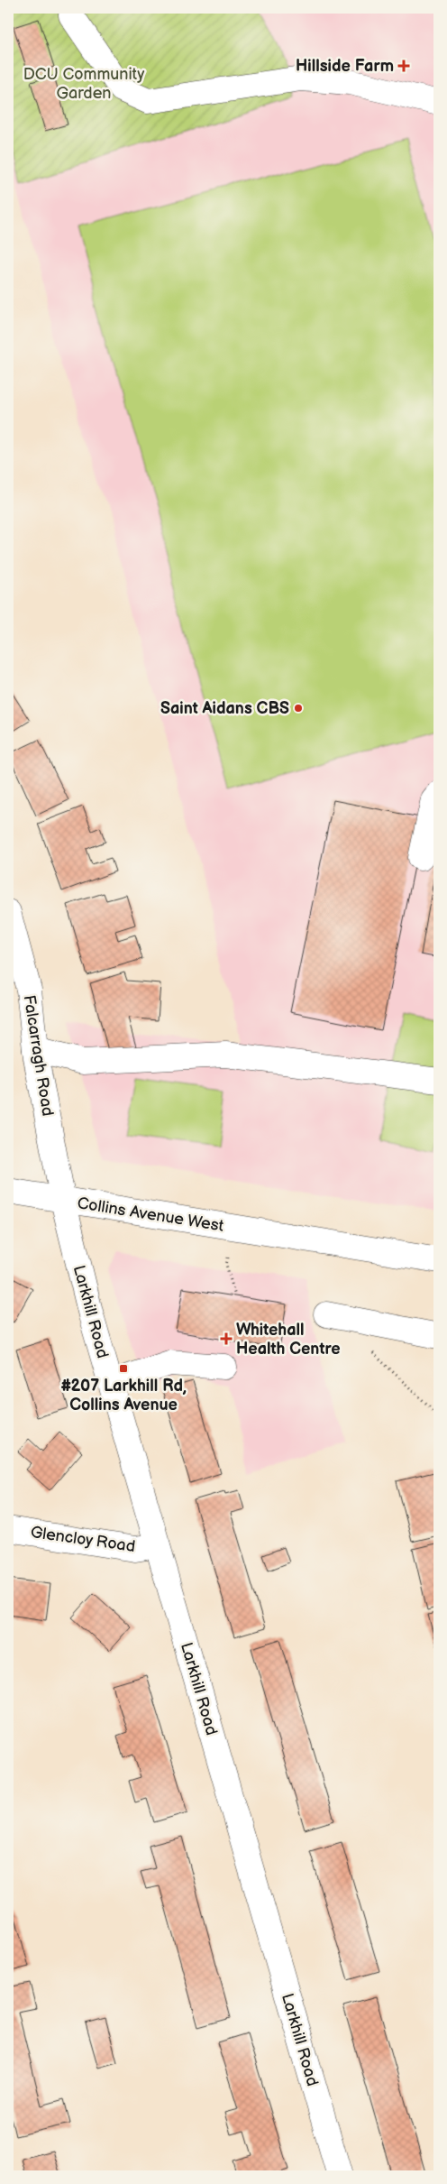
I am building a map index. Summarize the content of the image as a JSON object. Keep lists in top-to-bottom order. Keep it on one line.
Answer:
{"streets":{"street":["Falcarragh Road","Collins Avenue West","Larkhill Road","Glencloy Road"]},"crossings":[["Falcarragh Road","Collins Avenue West"],["Falcarragh Road","Larkhill Road"],["Collins Avenue West","Larkhill Road"],["Larkhill Road","Glencloy Road"]],"parks":["DCU Community Garden"],"places":{"health":["Hillside Farm","Whitehall Health Centre"],"other":["Saint Aidans CBS"],"transit":["#207 Larkhill Rd, Collins Avenue"]}}
